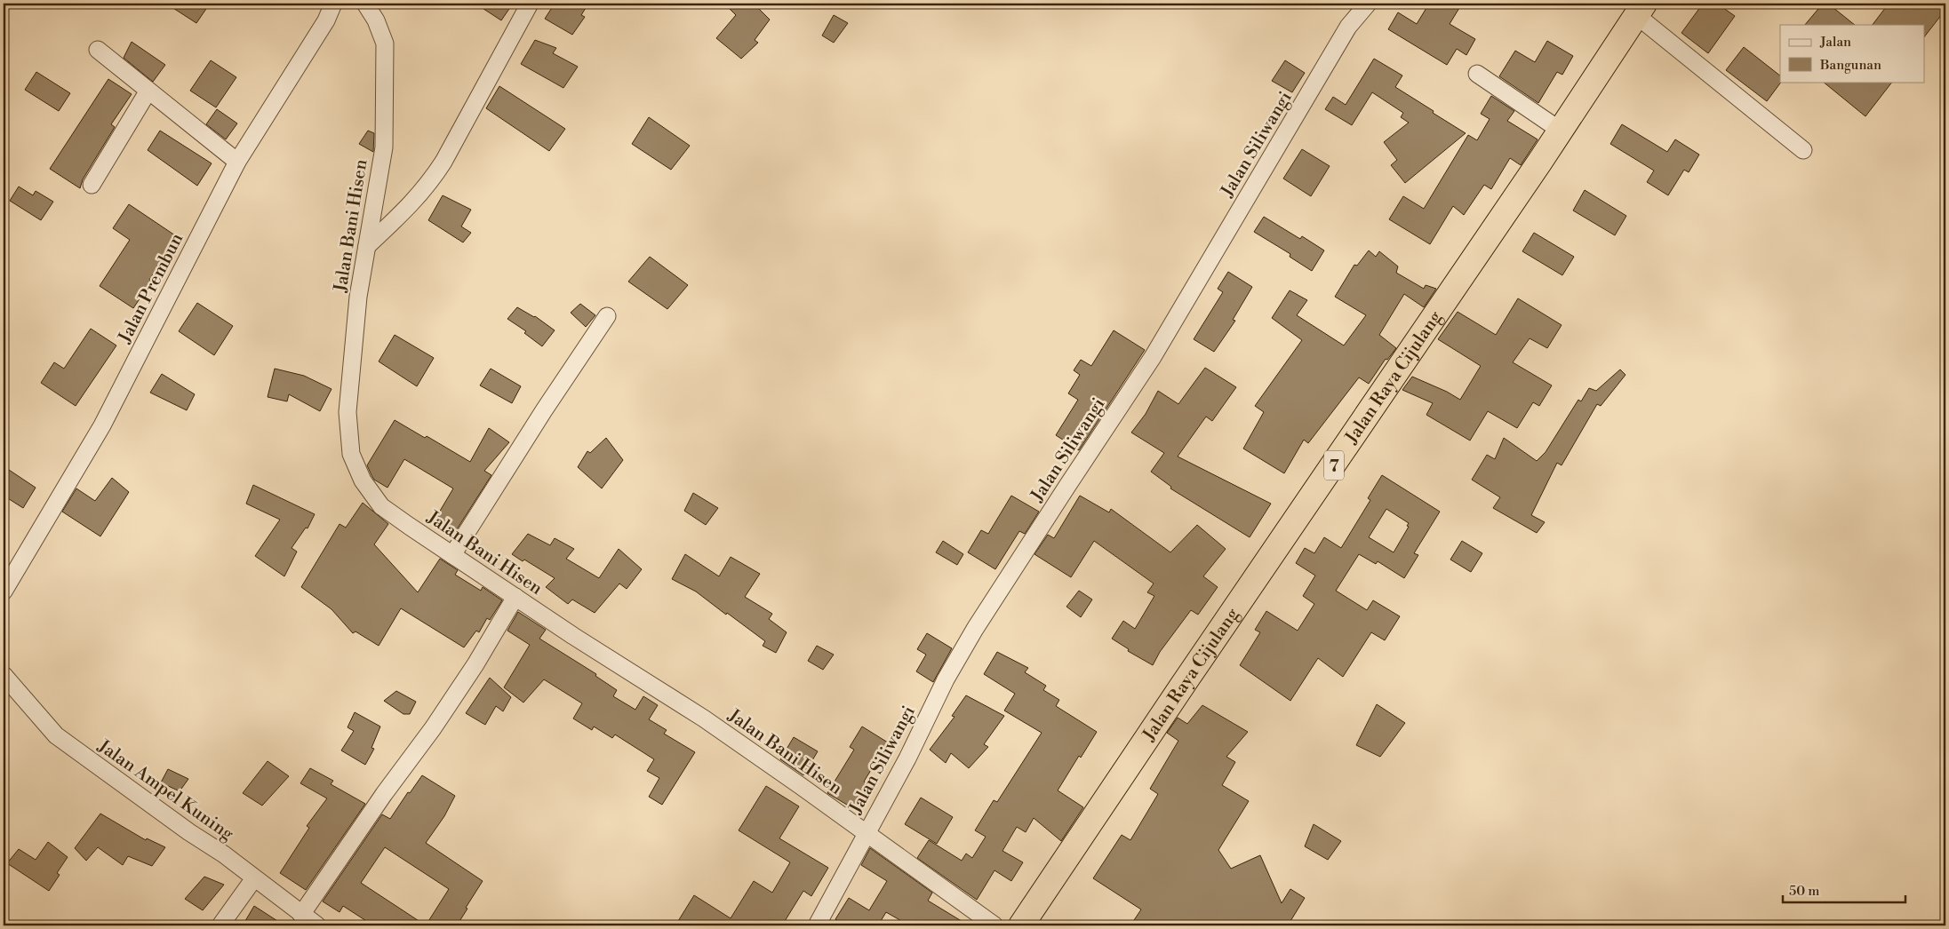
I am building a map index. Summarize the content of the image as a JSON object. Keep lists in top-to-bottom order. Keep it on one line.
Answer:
{"streets":{"highway":["Jalan Raya Cijulang","7"],"street":["Jalan Siliwangi","Jalan Bani Hisen","Jalan Prembun","Jalan Ampel Kuning"]},"crossings":[["Jalan Siliwangi","Jalan Bani Hisen"]],"legend":["Jalan","Bangunan"],"scale_bar":"50 m"}
